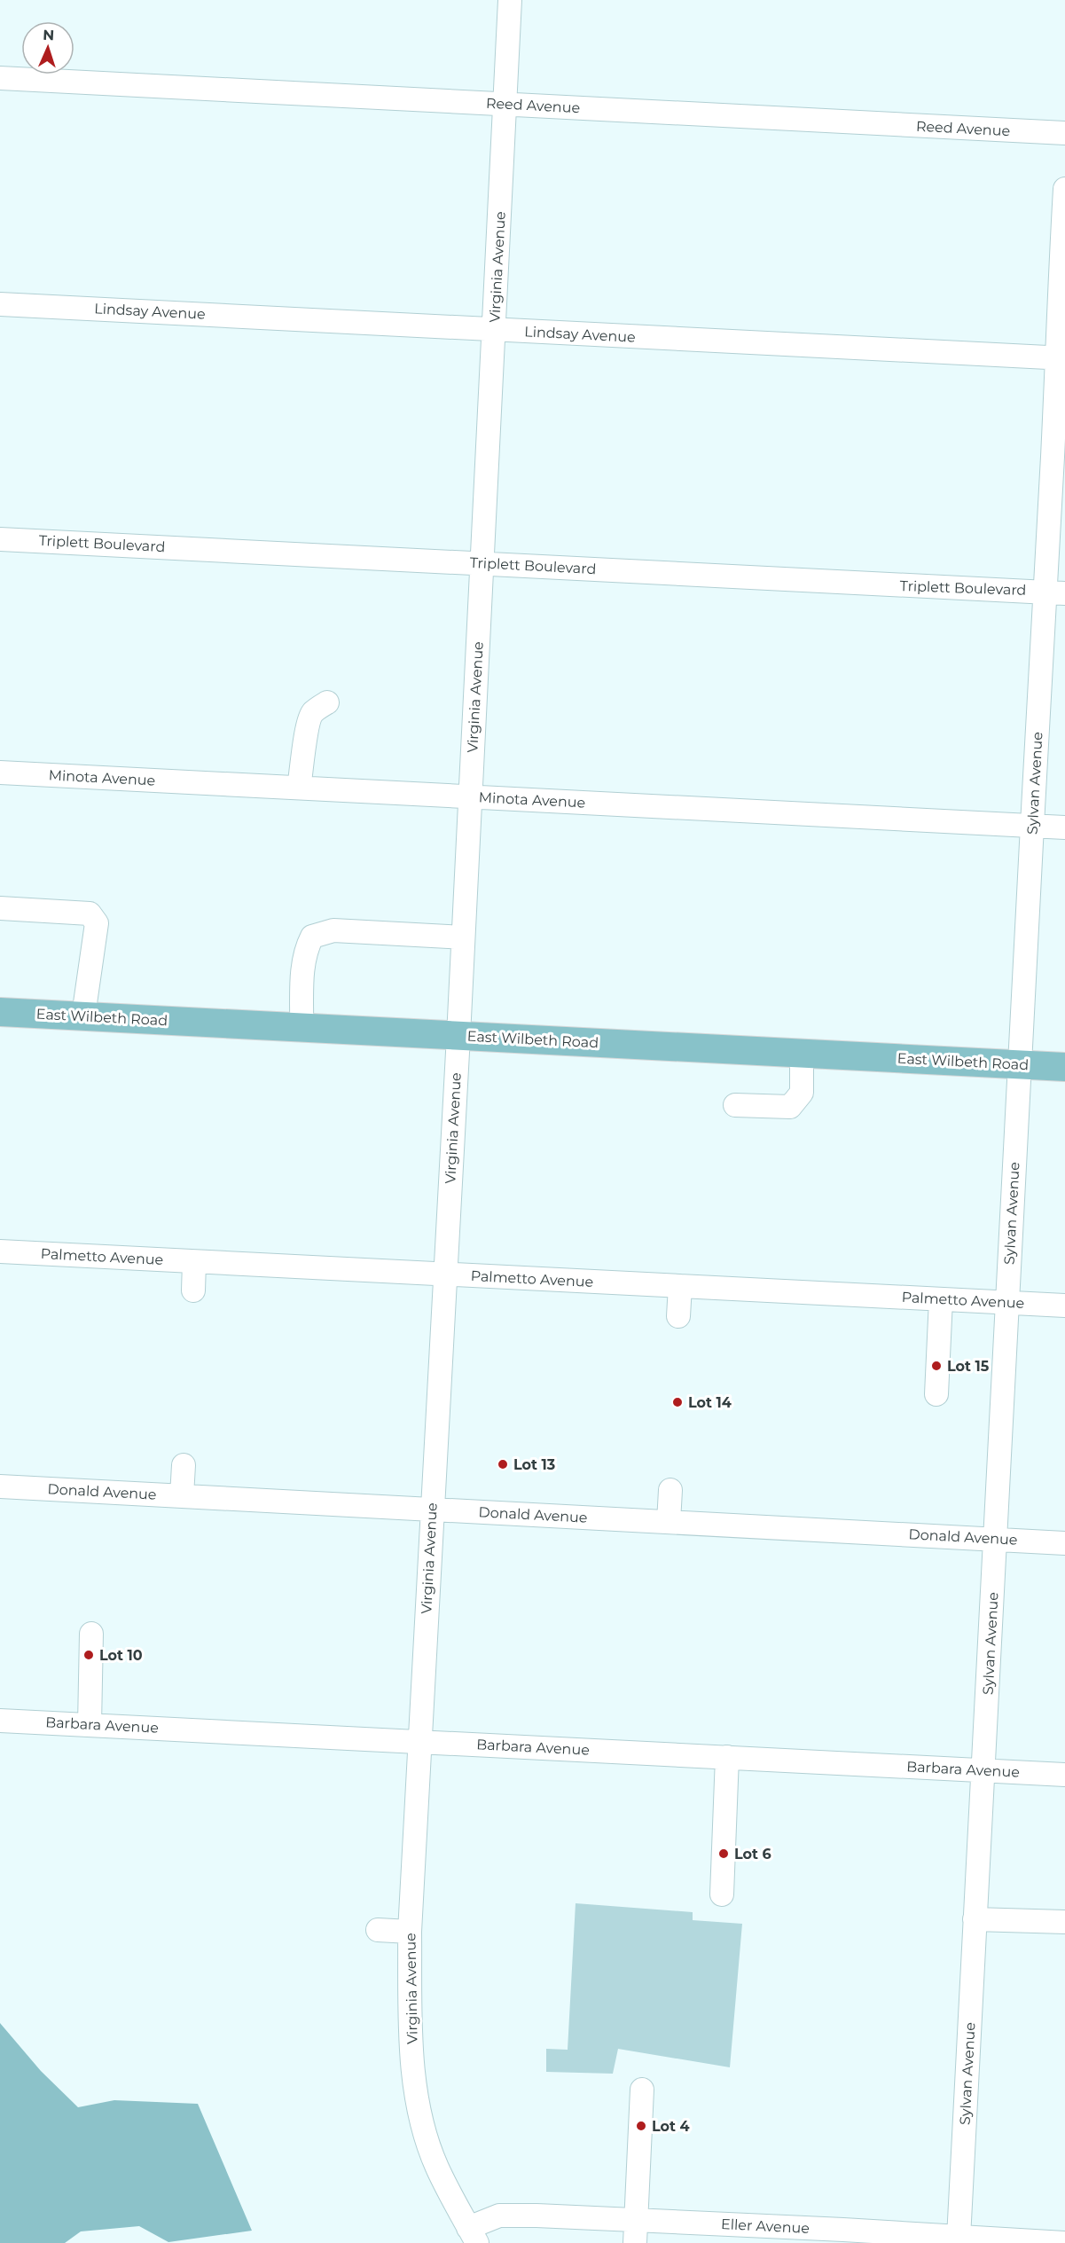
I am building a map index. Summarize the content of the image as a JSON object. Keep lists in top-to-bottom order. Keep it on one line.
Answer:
{"streets":{"main road":["East Wilbeth Road"],"street":["Reed Avenue","Virginia Avenue","Lindsay Avenue","Triplett Boulevard","Minota Avenue","Sylvan Avenue","Palmetto Avenue","Donald Avenue","Barbara Avenue","Eller Avenue"]},"crossings":[["Reed Avenue","Virginia Avenue"],["Virginia Avenue","Lindsay Avenue"],["Virginia Avenue","Triplett Boulevard"],["Virginia Avenue","Minota Avenue"],["Virginia Avenue","East Wilbeth Road"],["Virginia Avenue","Palmetto Avenue"],["Virginia Avenue","Donald Avenue"],["Virginia Avenue","Barbara Avenue"],["Virginia Avenue","Eller Avenue"],["Lindsay Avenue","Sylvan Avenue"],["Triplett Boulevard","Sylvan Avenue"],["Minota Avenue","Sylvan Avenue"],["Sylvan Avenue","East Wilbeth Road"],["Sylvan Avenue","Palmetto Avenue"],["Sylvan Avenue","Donald Avenue"],["Sylvan Avenue","Barbara Avenue"],["Sylvan Avenue","Eller Avenue"]],"places":["Lot 15","Lot 14","Lot 13","Lot 10","Lot 6","Lot 4"],"north":"top"}
